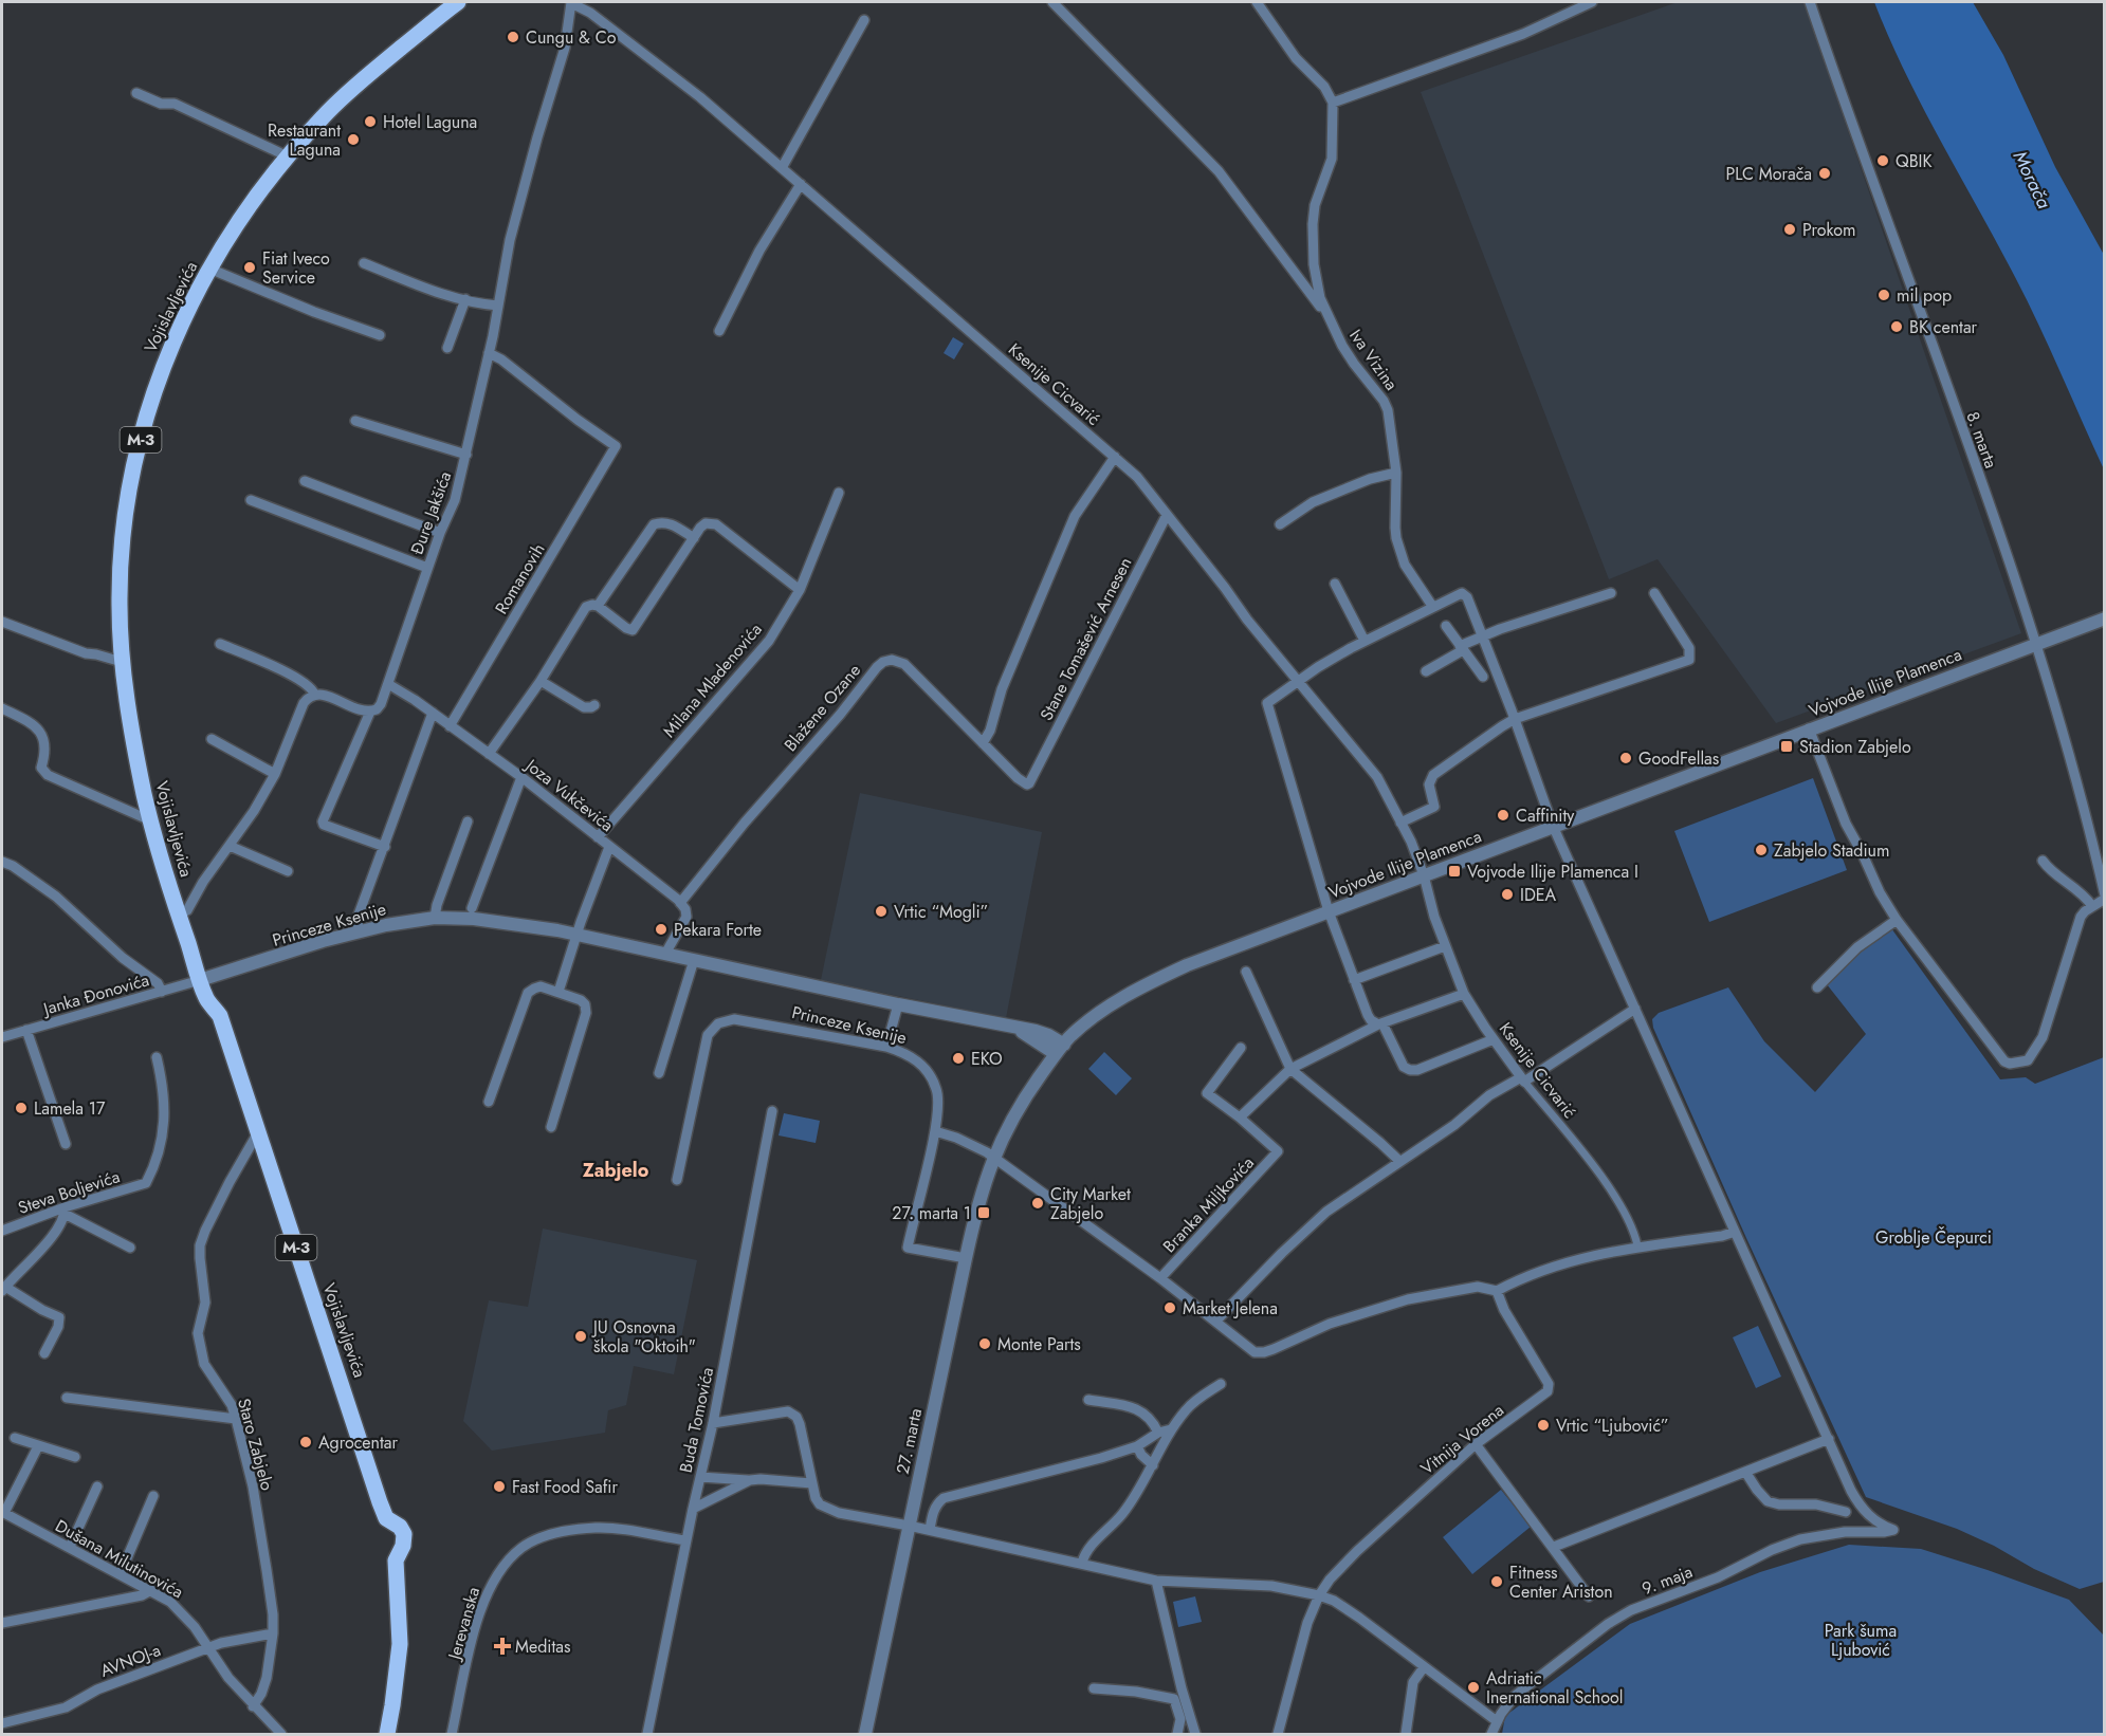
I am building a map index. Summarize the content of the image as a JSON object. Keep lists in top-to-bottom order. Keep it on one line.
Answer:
{"streets":{"main road":["Vojislavljevića","M-3"],"street":["Iva Vizina","Ksenije Cicvarić","8. marta","Đure Jakšića","Romanovih","Stane Tomašević Arnesen","Milana Mladenovića","Vojvode Ilije Plamenca","Blažene Ozane","Joza Vukčevića","Princeze Ksenije","Janka Đonovića","Steva Boljevića","Branka Miljkovića","Buda Tomovića","Vitnija Vorena","27. marta","Staro Zabjelo","Dušana Milutinovića","9. maja","Jerevanska","AVNOJ-a"]},"crossings":[["Vojislavljevića","Princeze Ksenije"],["Vojislavljevića","Janka Đonovića"],["Vojislavljevića","Staro Zabjelo"],["Ksenije Cicvarić","Đure Jakšića"],["Ksenije Cicvarić","Stane Tomašević Arnesen"],["Ksenije Cicvarić","Vojvode Ilije Plamenca"],["8. marta","Vojvode Ilije Plamenca"],["Đure Jakšića","Romanovih"],["Đure Jakšića","Joza Vukčevića"],["Romanovih","Joza Vukčevića"],["Stane Tomašević Arnesen","Blažene Ozane"],["Milana Mladenovića","Joza Vukčevića"],["Vojvode Ilije Plamenca","Princeze Ksenije"],["Vojvode Ilije Plamenca","27. marta"],["Blažene Ozane","Joza Vukčevića"],["Princeze Ksenije","Janka Đonovića"],["Princeze Ksenije","27. marta"],["Buda Tomovića","Jerevanska"],["Staro Zabjelo","Dušana Milutinovića"],["Staro Zabjelo","AVNOJ-a"],["Dušana Milutinovića","AVNOJ-a"]],"districts":["Zabjelo"],"water":["Morača"],"parks":["Groblje Čepurci","Park šuma Ljubović"],"places":{"other":["Cungu & Co","Hotel Laguna","Restaurant Laguna","QBIK","PLC Morača","Prokom","Fiat Iveco Service","mil pop","BK centar","GoodFellas","Caffinity","Zabjelo Stadium","IDEA","Vrtic “Mogli”","Pekara Forte","EKO","Lamela 17","City Market Zabjelo","Market Jelena","JU Osnovna škola \"Oktoih\"","Monte Parts","Vrtic “Ljubović”","Agrocentar","Fast Food Safir","Fitness Center Ariston","Adriatic Inernational School"],"transit":["Stadion Zabjelo","Vojvode Ilije Plamenca I","27. marta 1"],"health":["Meditas"]}}
